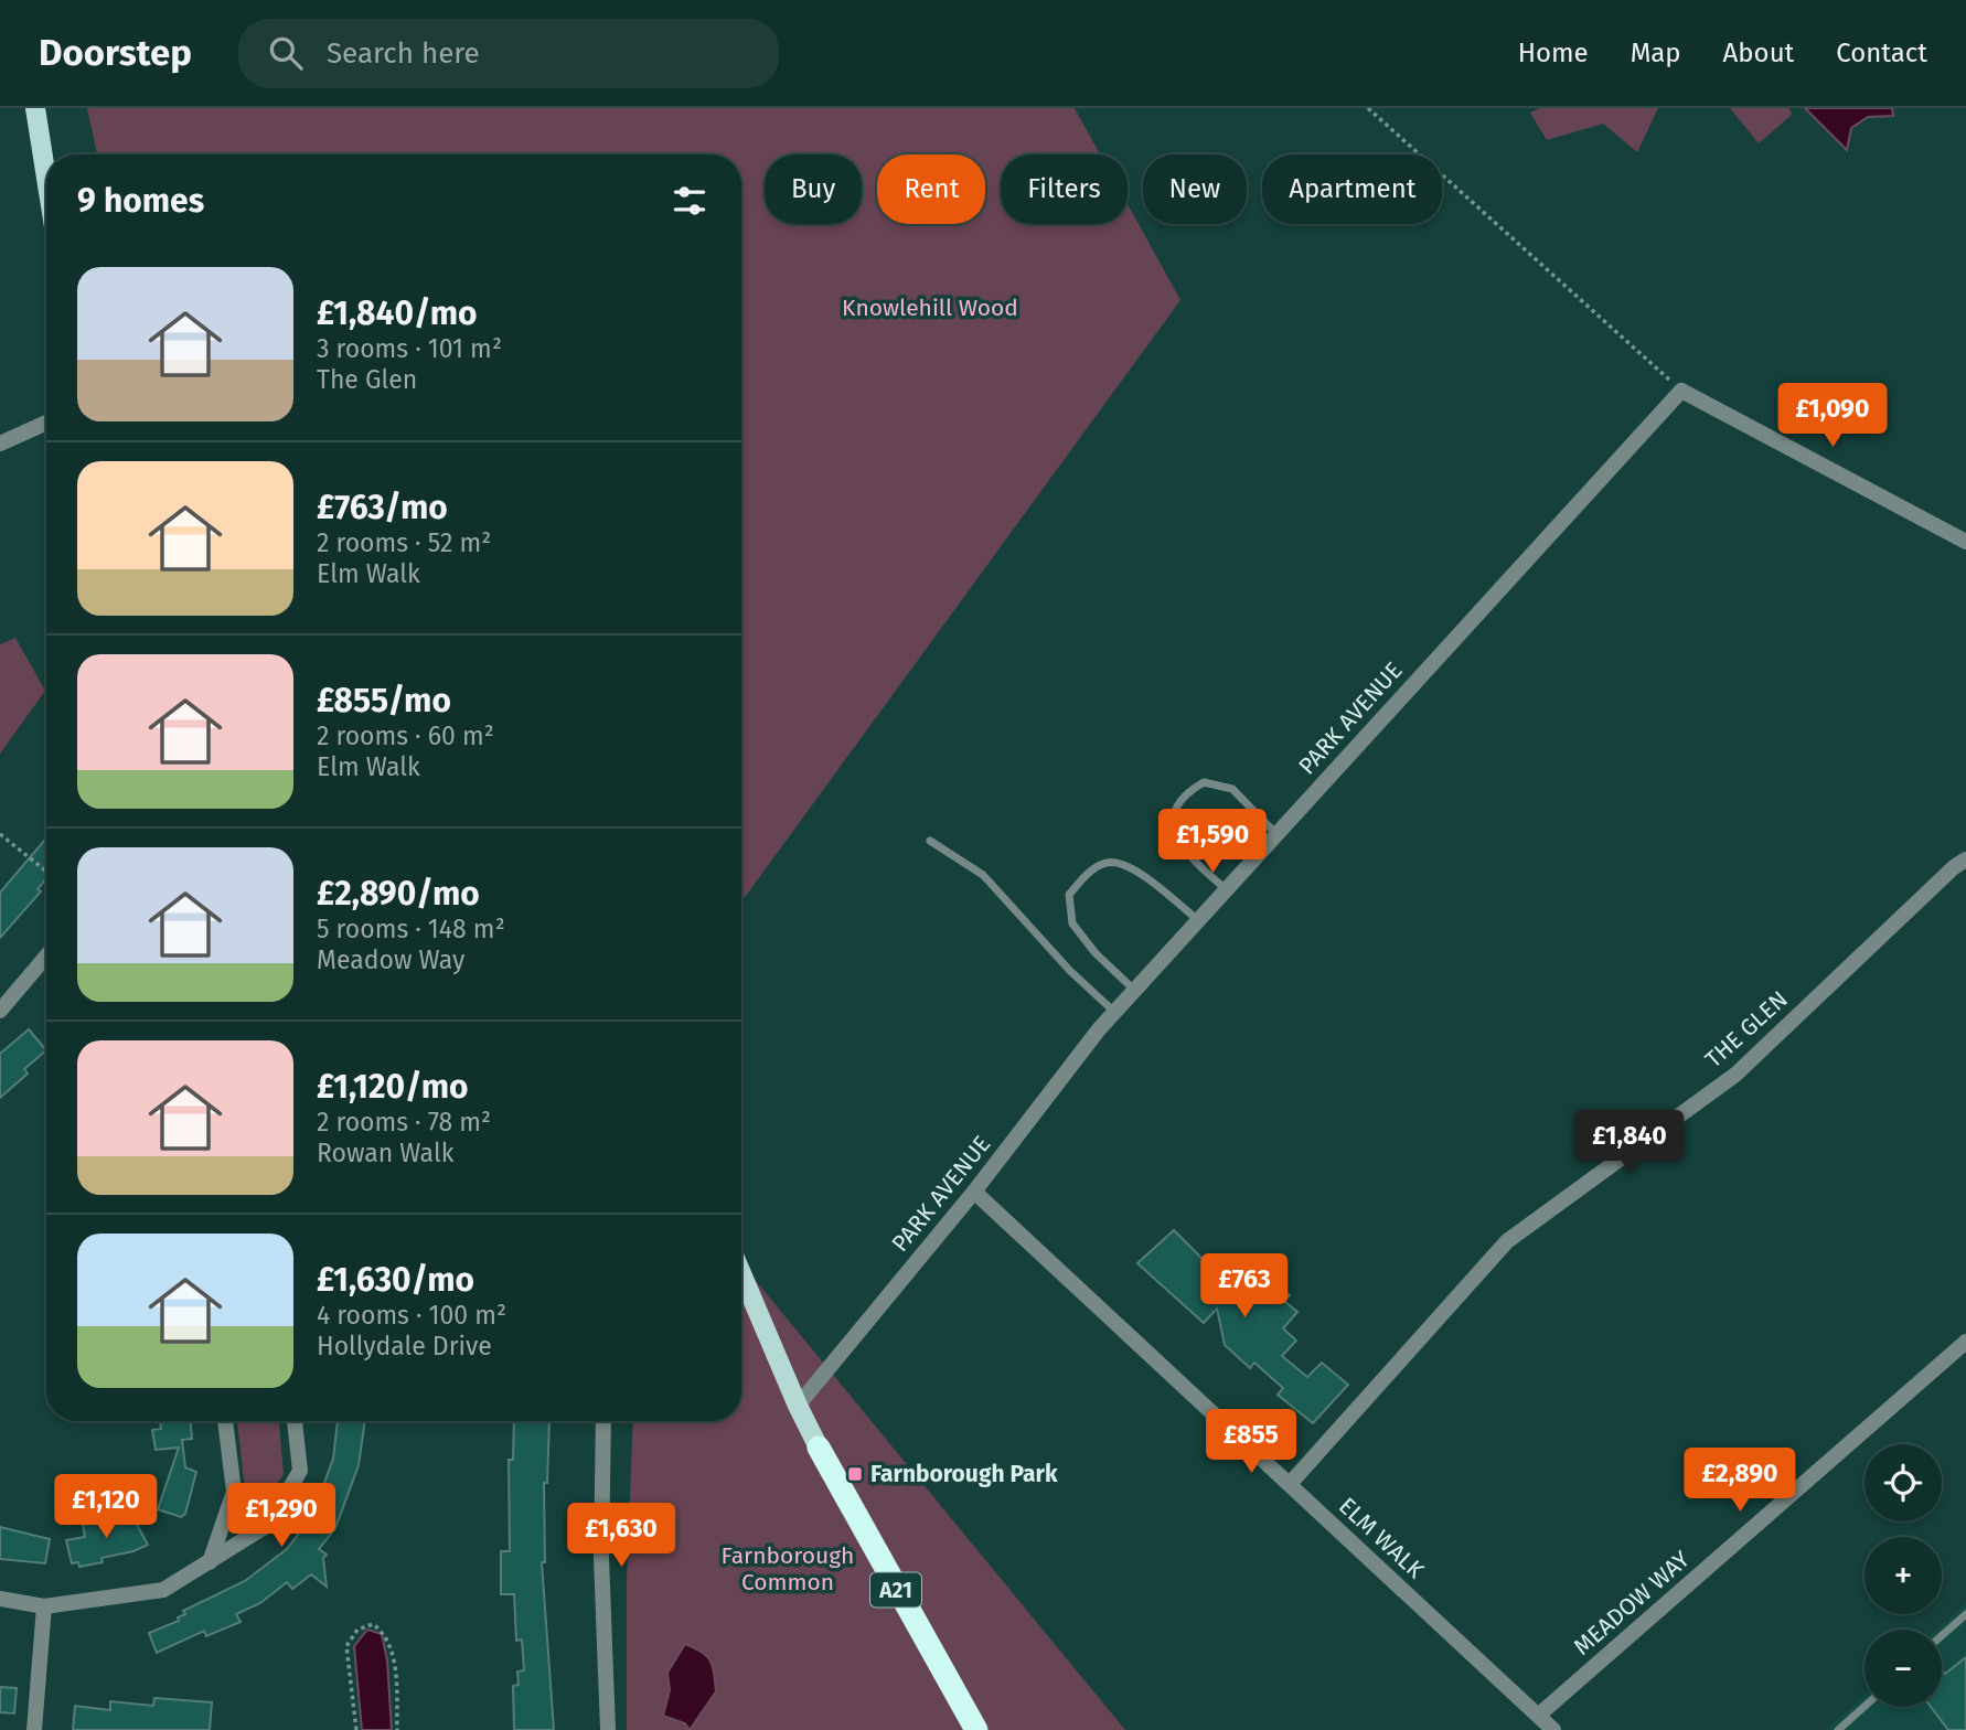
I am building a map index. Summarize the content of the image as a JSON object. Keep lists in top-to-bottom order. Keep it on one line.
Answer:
{"streets":{"highway":["A21"],"street":["PARK AVENUE","THE GLEN","ELM WALK","MEADOW WAY"]},"crossings":[["PARK AVENUE","ELM WALK"],["PARK AVENUE","A21"],["THE GLEN","ELM WALK"],["ELM WALK","MEADOW WAY"]],"parks":["Knowlehill Wood","Farnborough Common"],"places":{"transit":["Farnborough Park"]},"page":{"header":"Doorstep","search":"Search here","nav":["Home","Map","About","Contact"],"chip":["Buy","Rent","Filters","New","Apartment"],"heading":"9 homes","list":[{"name":"£1,840/mo","note":"3 rooms · 101 m² · The Glen"},{"name":"£763/mo","note":"2 rooms · 52 m² · Elm Walk"},{"name":"£855/mo","note":"2 rooms · 60 m² · Elm Walk"},{"name":"£2,890/mo","note":"5 rooms · 148 m² · Meadow Way"},{"name":"£1,120/mo","note":"2 rooms · 78 m² · Rowan Walk"},{"name":"£1,630/mo","note":"4 rooms · 100 m² · Hollydale Drive"}],"price":["£1,090","£1,590","£1,840","£763","£855","£2,890","£1,120","£1,290","£1,630"],"map_buttons":["+","−"]}}
